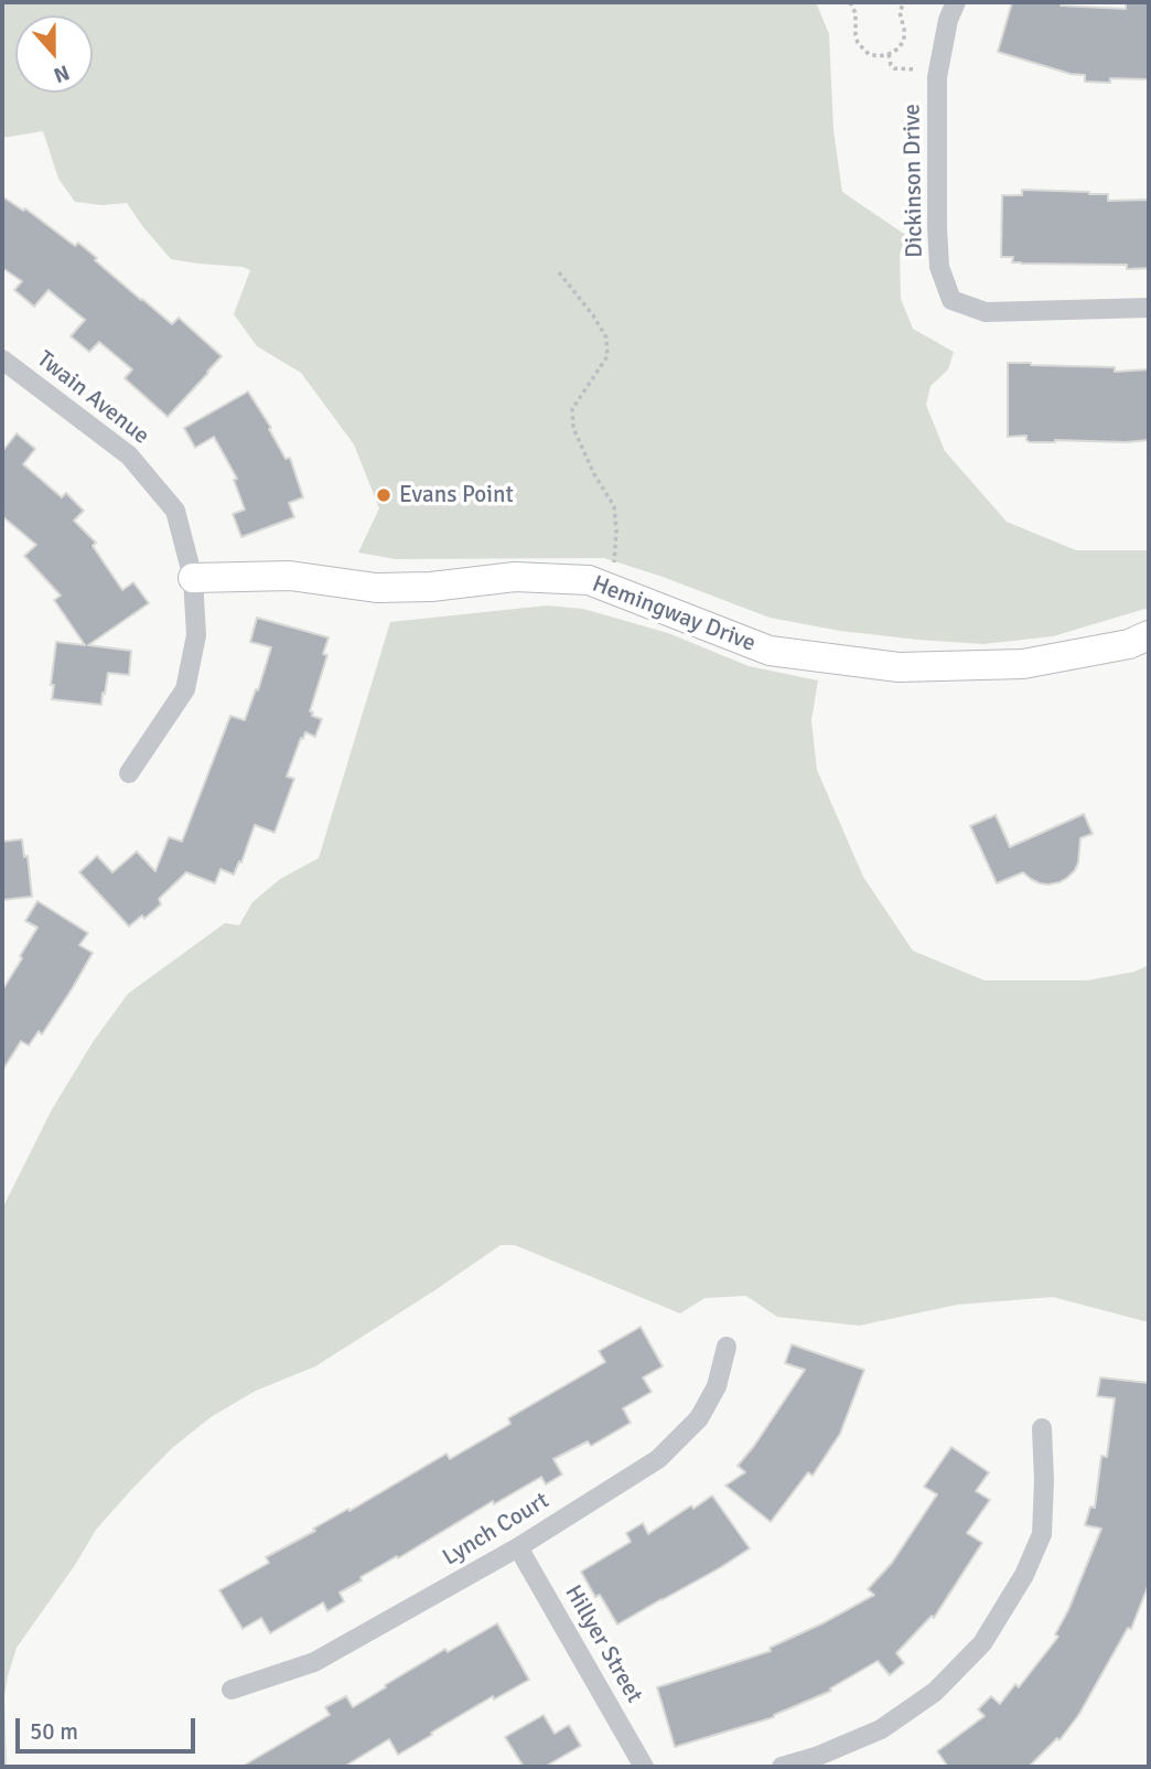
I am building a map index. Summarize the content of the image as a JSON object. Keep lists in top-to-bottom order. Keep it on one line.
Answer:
{"streets":{"street":["Dickinson Drive","Twain Avenue","Hemingway Drive","Lynch Court","Hillyer Street"]},"crossings":[["Twain Avenue","Hemingway Drive"],["Lynch Court","Hillyer Street"]],"places":["Evans Point"],"scale_bar":"50 m","north":"bottom"}
